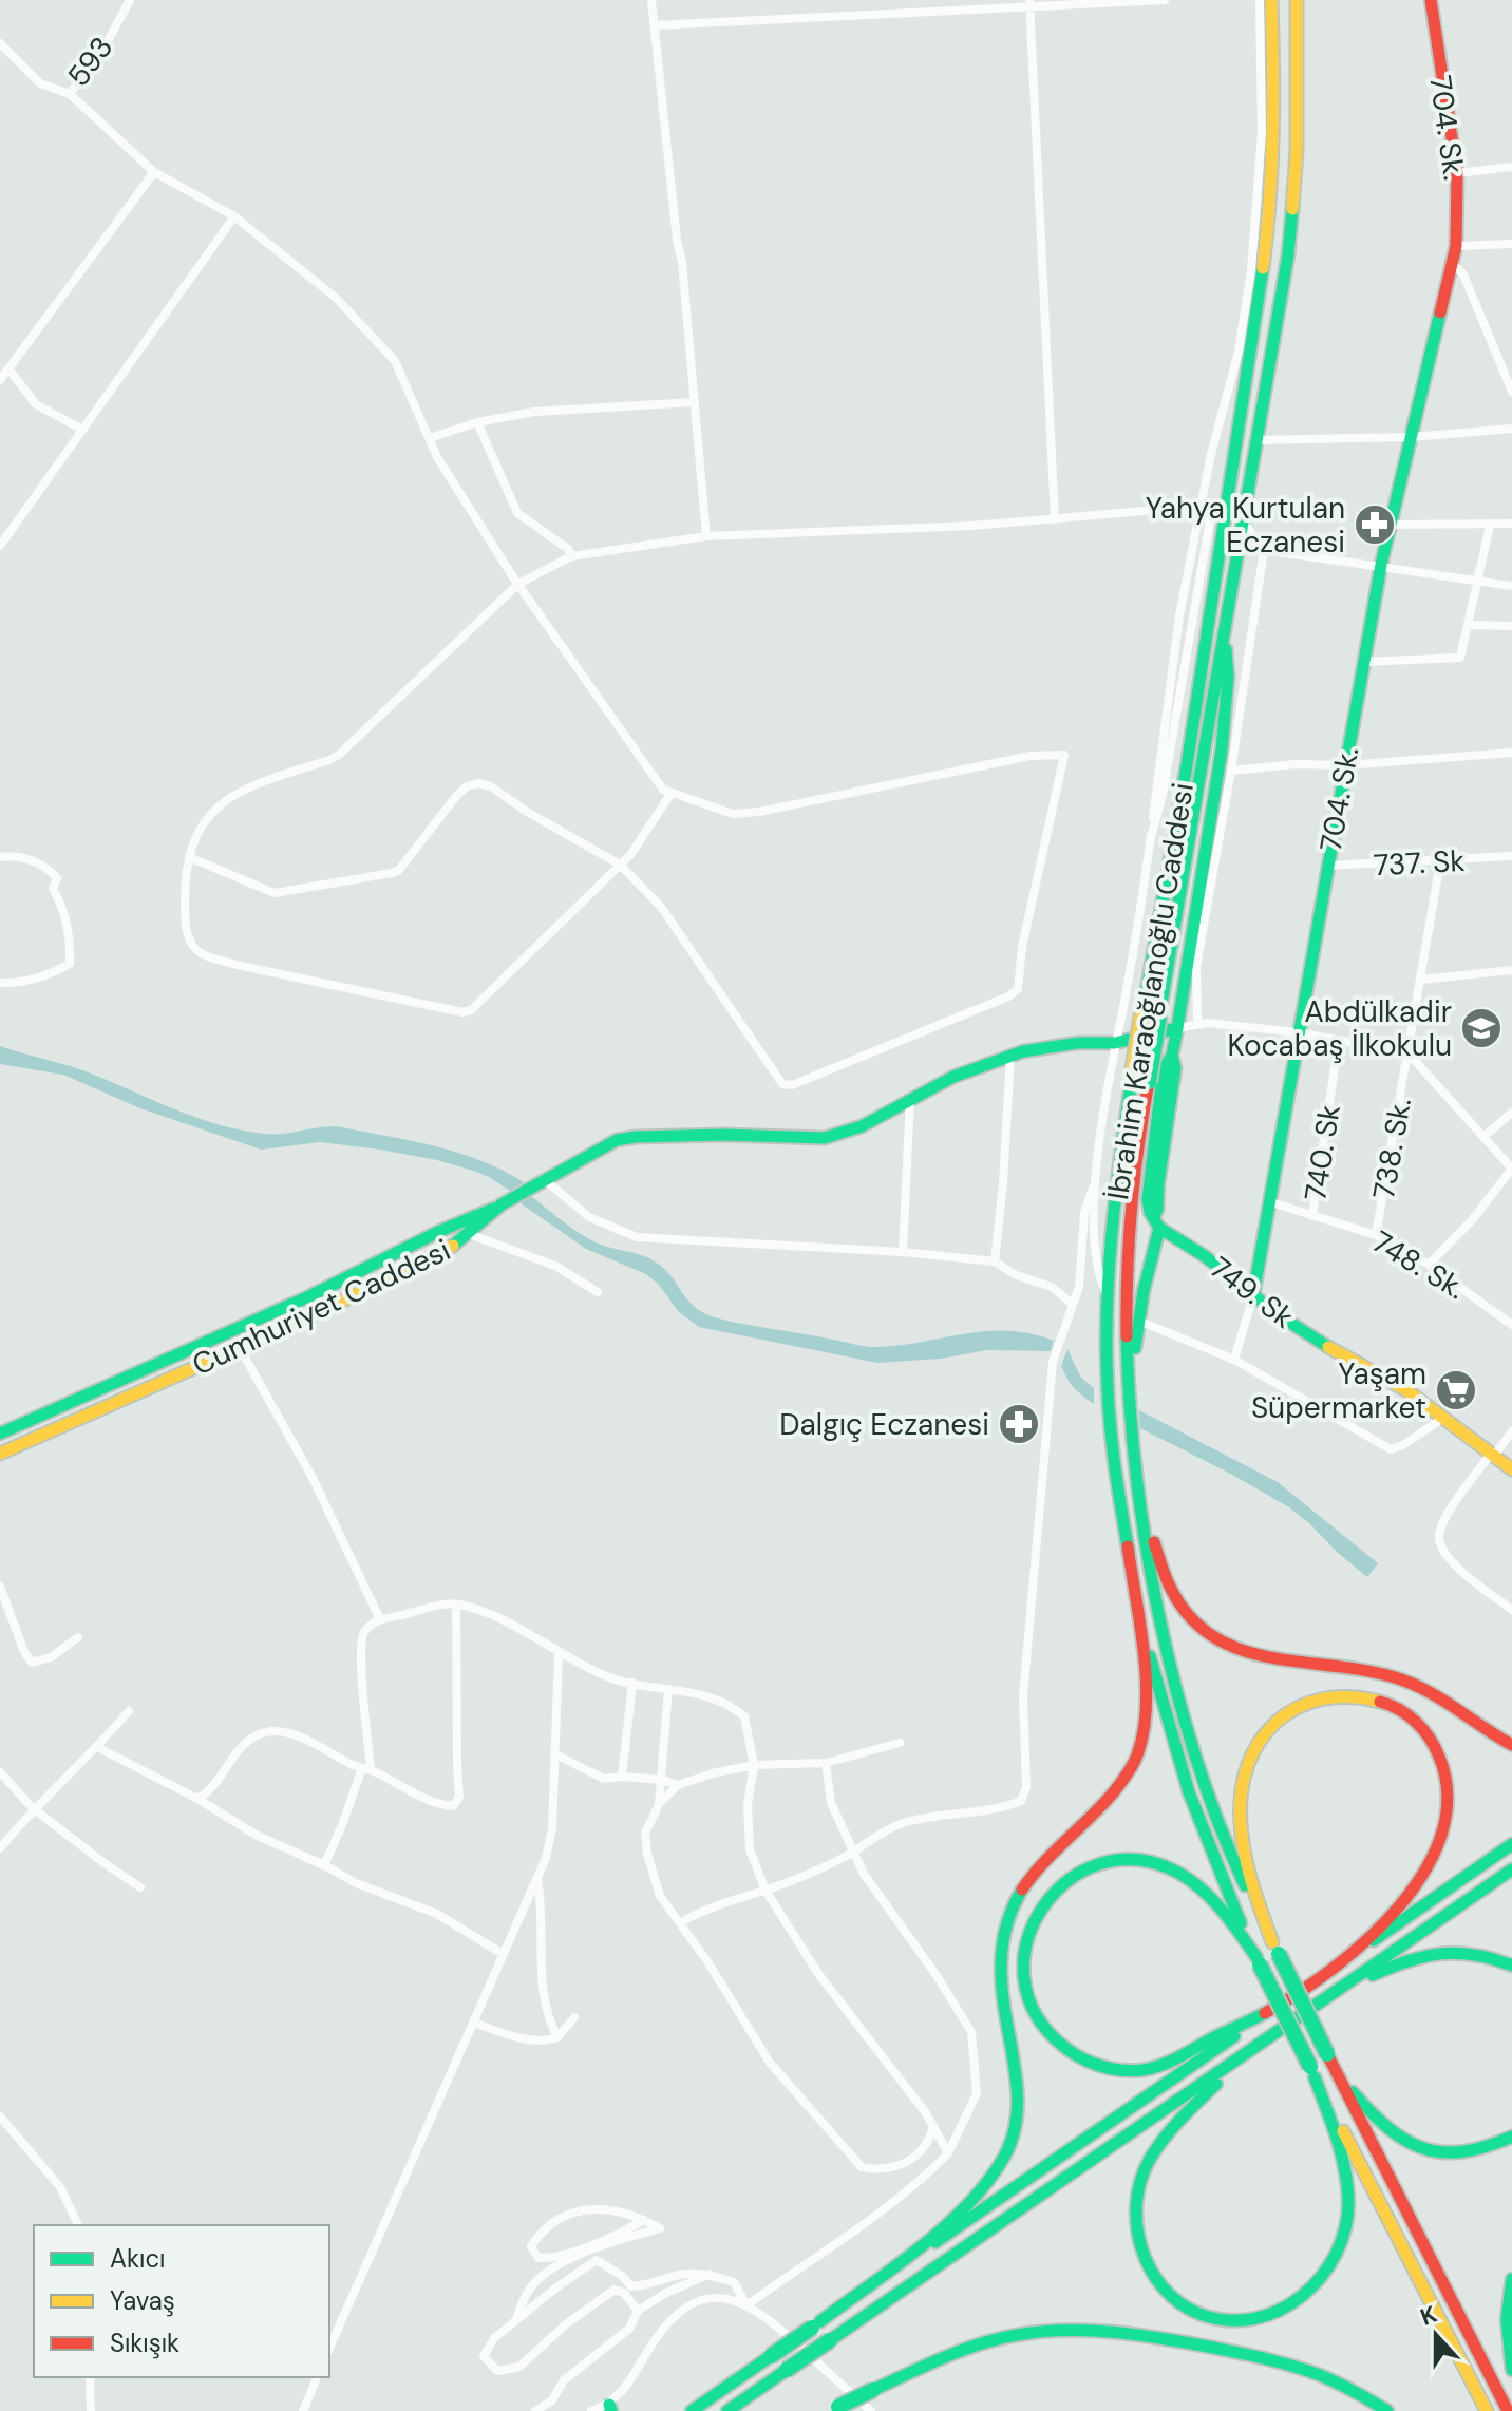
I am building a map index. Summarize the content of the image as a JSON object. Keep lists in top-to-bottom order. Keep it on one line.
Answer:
{"streets":{"main road":["704. Sk.","İbrahim Karaoğlanoğlu Caddesi","749. Sk","Cumhuriyet Caddesi"],"street":["593","737. Sk","738. Sk.","740. Sk","748. Sk."]},"crossings":[["704. Sk.","737. Sk"],["704. Sk.","748. Sk."],["704. Sk.","749. Sk"],["737. Sk","738. Sk."],["738. Sk.","748. Sk."],["740. Sk","748. Sk."]],"places":{"pharmacy":["Yahya Kurtulan Eczanesi","Dalgıç Eczanesi"],"school or university":["Abdülkadir Kocabaş İlkokulu"],"supermarket":["Yaşam Süpermarket"]},"legend":["Akıcı","Yavaş","Sıkışık"],"north":"top"}
